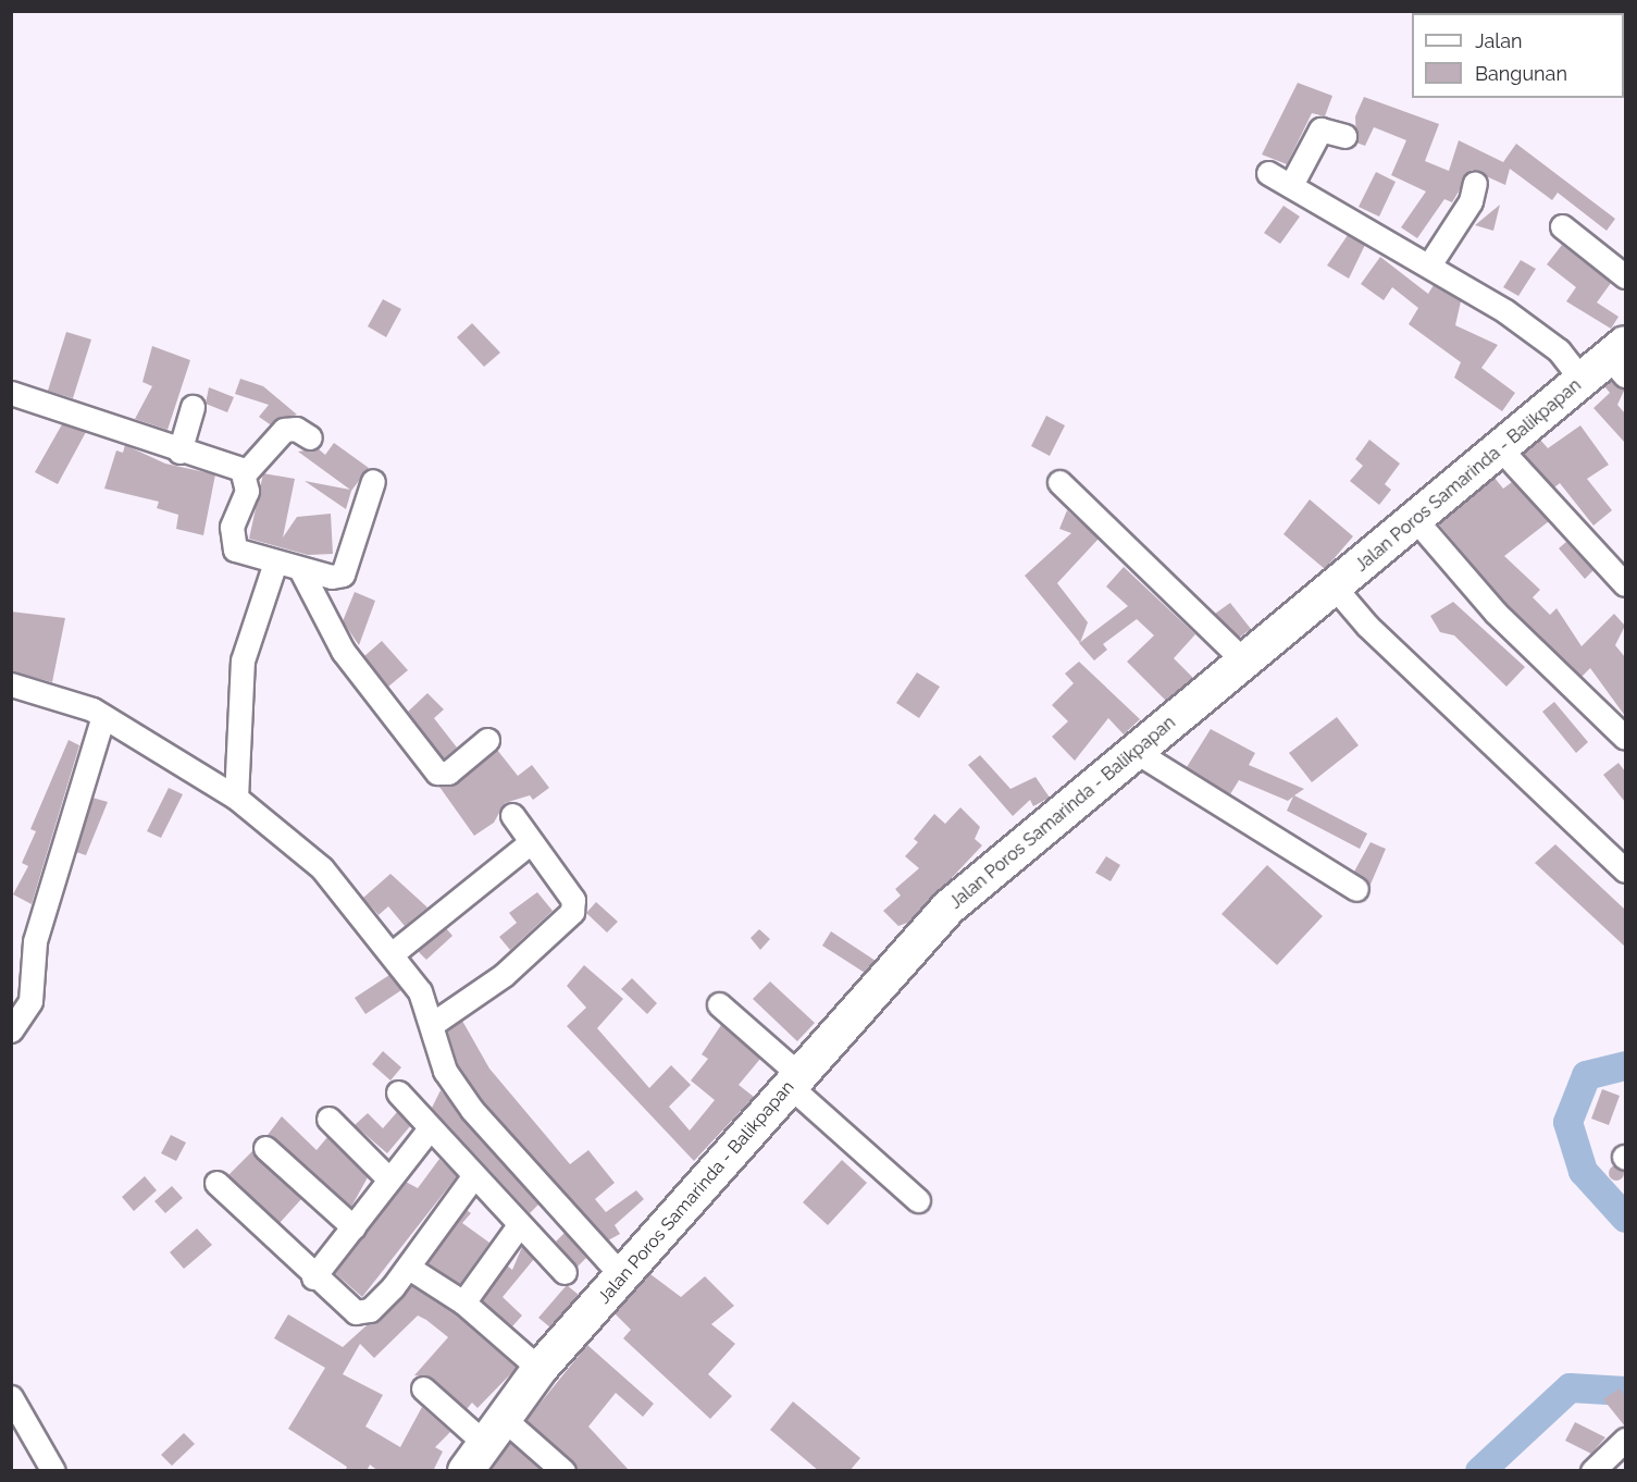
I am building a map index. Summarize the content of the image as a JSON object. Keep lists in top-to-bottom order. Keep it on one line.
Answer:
{"streets":{"highway":["Jalan Poros Samarinda - Balikpapan"]},"legend":["Jalan","Bangunan"]}
